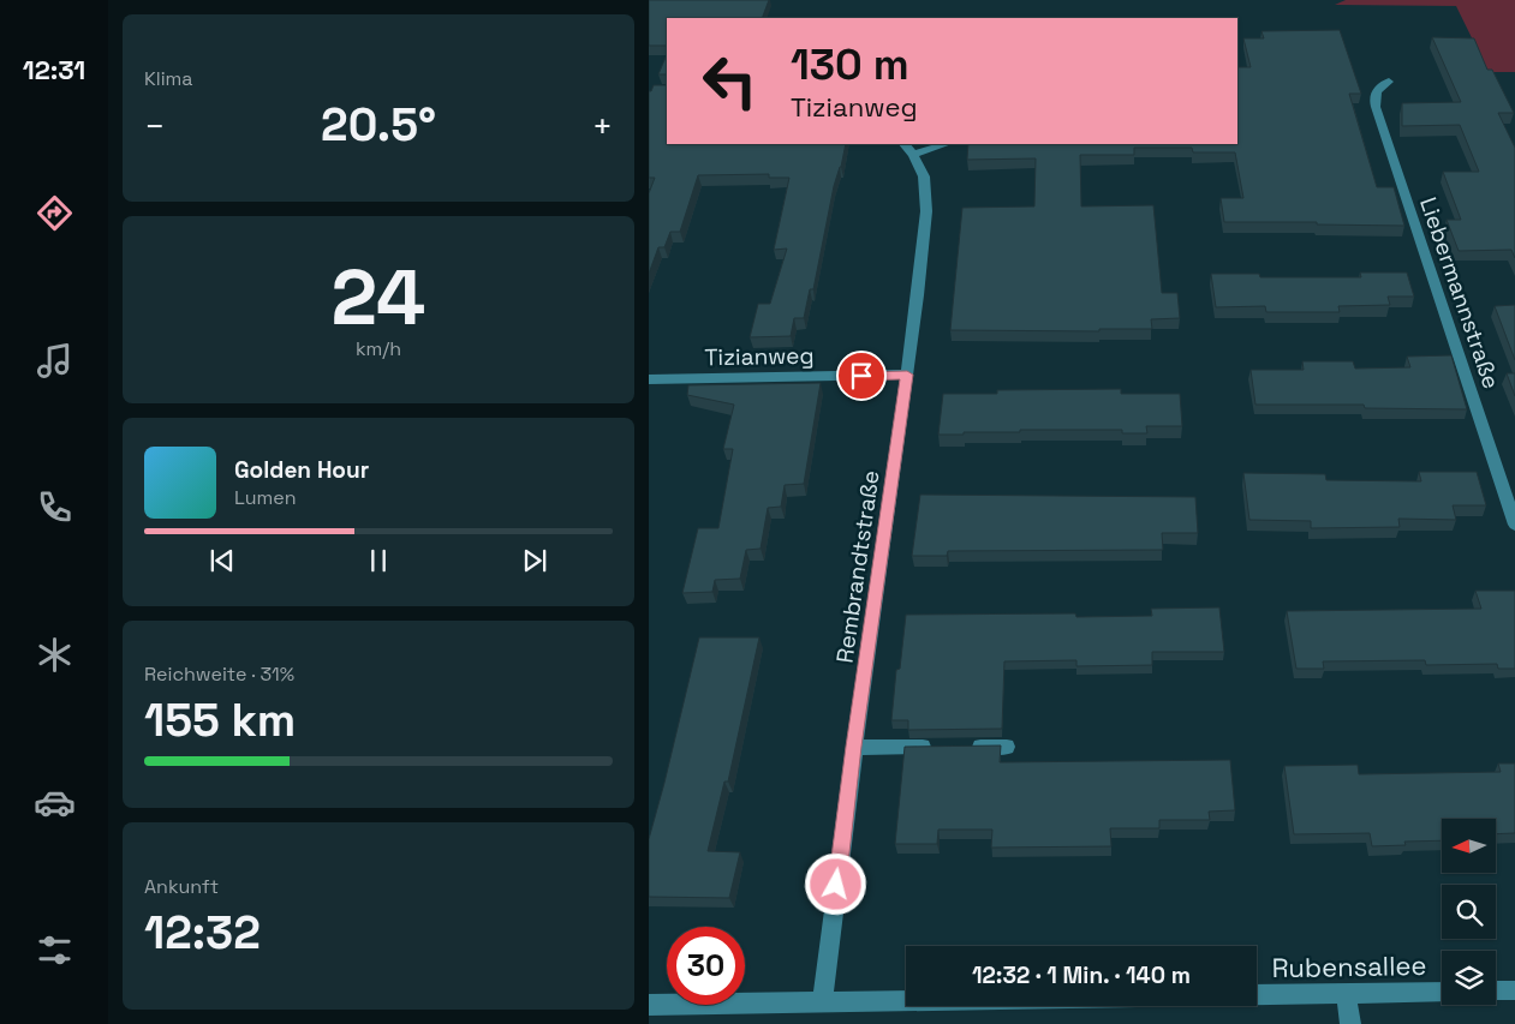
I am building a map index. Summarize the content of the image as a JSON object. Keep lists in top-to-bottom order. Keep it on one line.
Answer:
{"streets":{"street":["Liebermannstraße","Tizianweg","Rembrandtstraße","Rubensallee"]},"crossings":[["Tizianweg","Rembrandtstraße"],["Rembrandtstraße","Rubensallee"]],"north":"left","page":{"tabs":"12:31","tile":["Klima",["24","km/h"],["Reichweite · 31%","155 km"],["Ankunft","12:32"]],"turn":["130 m","Tizianweg"],"heat":["−","20.5°","+"],"song":["Golden Hour","Lumen"],"limit":"30","trip":"12:32 · 1 Min. · 140 m"}}
